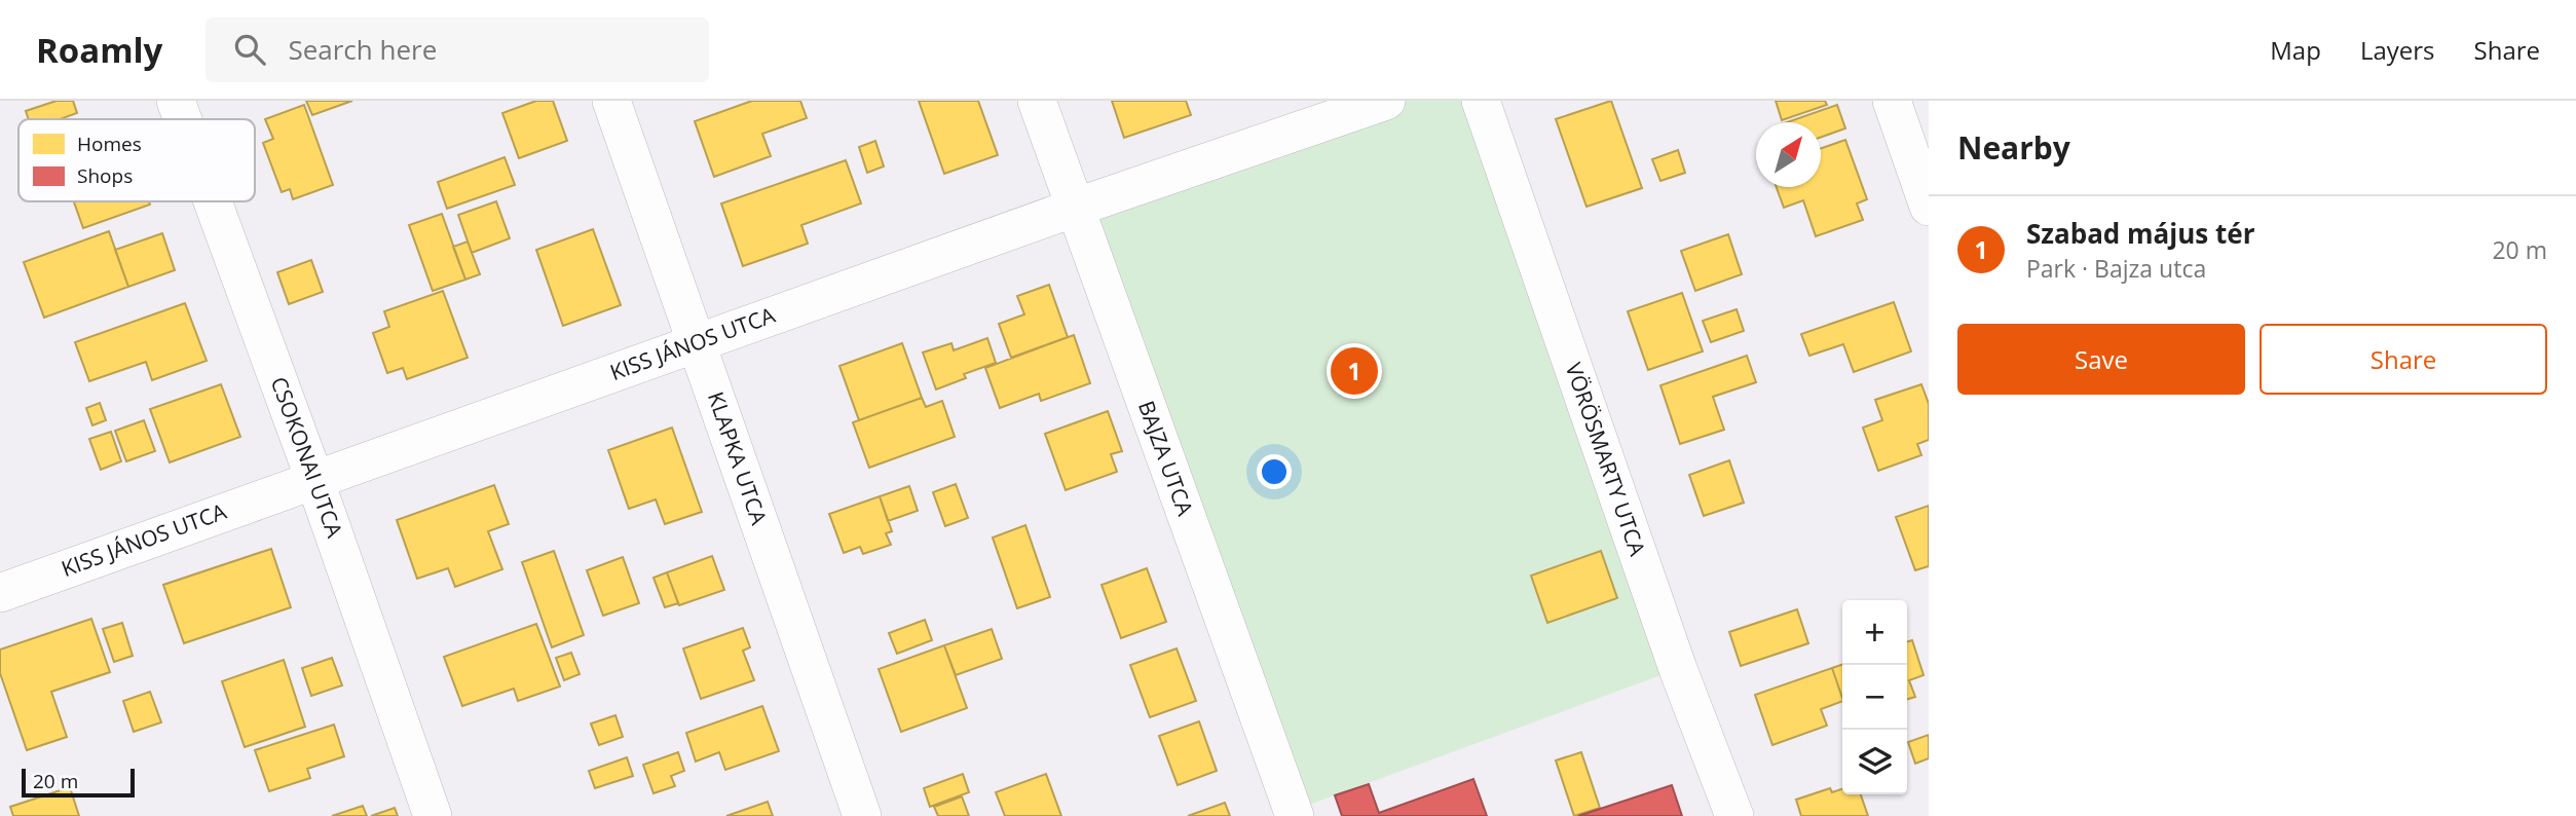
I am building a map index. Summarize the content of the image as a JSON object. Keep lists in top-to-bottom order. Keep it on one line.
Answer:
{"streets":{"street":["KISS JÁNOS UTCA","CSOKONAI UTCA","KLAPKA UTCA","BAJZA UTCA","VÖRÖSMARTY UTCA"]},"crossings":[["KISS JÁNOS UTCA","CSOKONAI UTCA"],["KISS JÁNOS UTCA","KLAPKA UTCA"],["KISS JÁNOS UTCA","BAJZA UTCA"]],"legend":["Homes","Shops"],"scale_bar":"20 m","north":"top right","page":{"header":"Roamly","search":"Search here","nav":["Map","Layers","Share"],"heading":"Nearby","list":[{"mark":"1","name":"Szabad május tér","note":"Park · Bajza utca","value":"20 m"}],"buttons":["Save","Share"],"pins":"1","map_buttons":["+","−"],"scale":"20 m"}}
